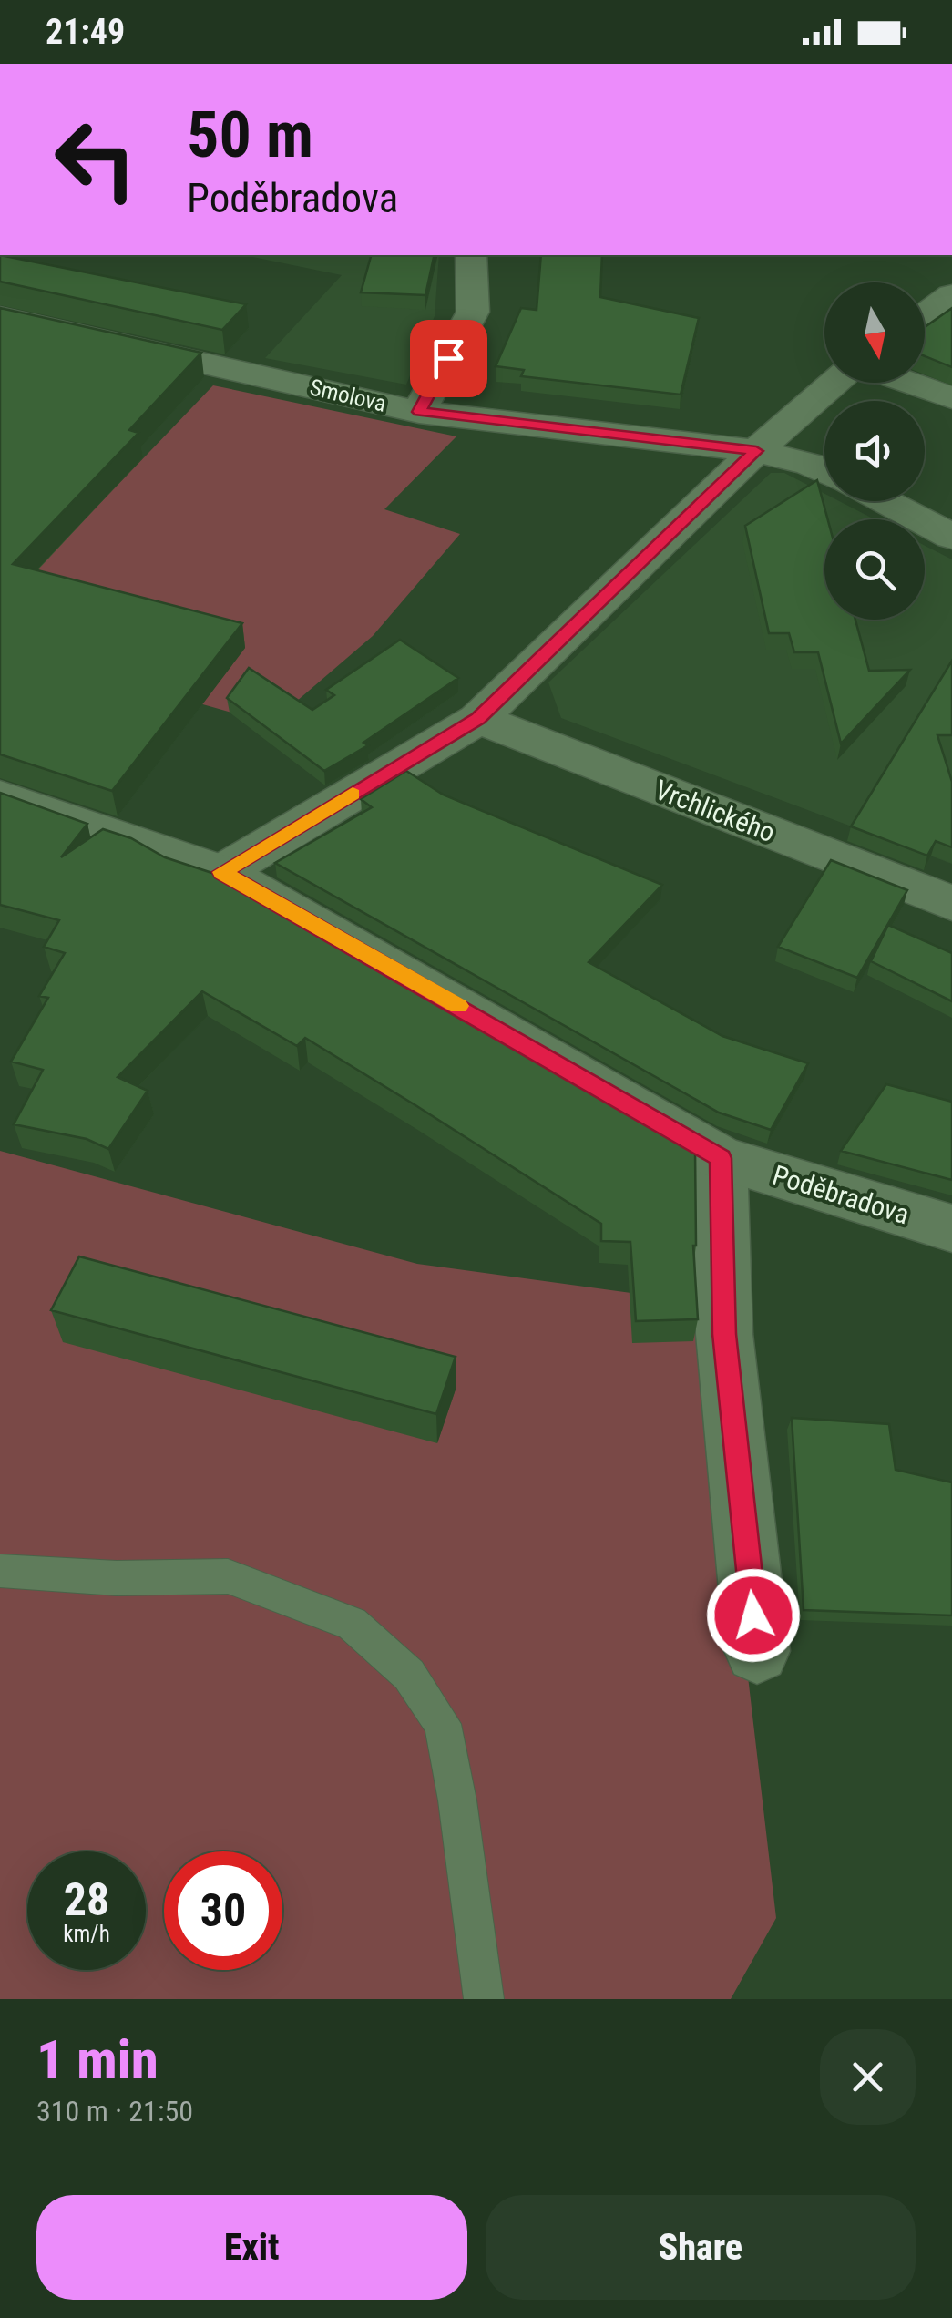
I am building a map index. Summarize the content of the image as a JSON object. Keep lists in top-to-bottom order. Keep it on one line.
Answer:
{"streets":{"street":["Smolova","Vrchlického","Poděbradova"]},"north":"bottom","page":{"status":"21:49","turn":["50 m","Poděbradova"],"speed":"28 km/h","limit":"30","heading":["1 min","310 m · 21:50"],"buttons":["Exit","Share"]}}
